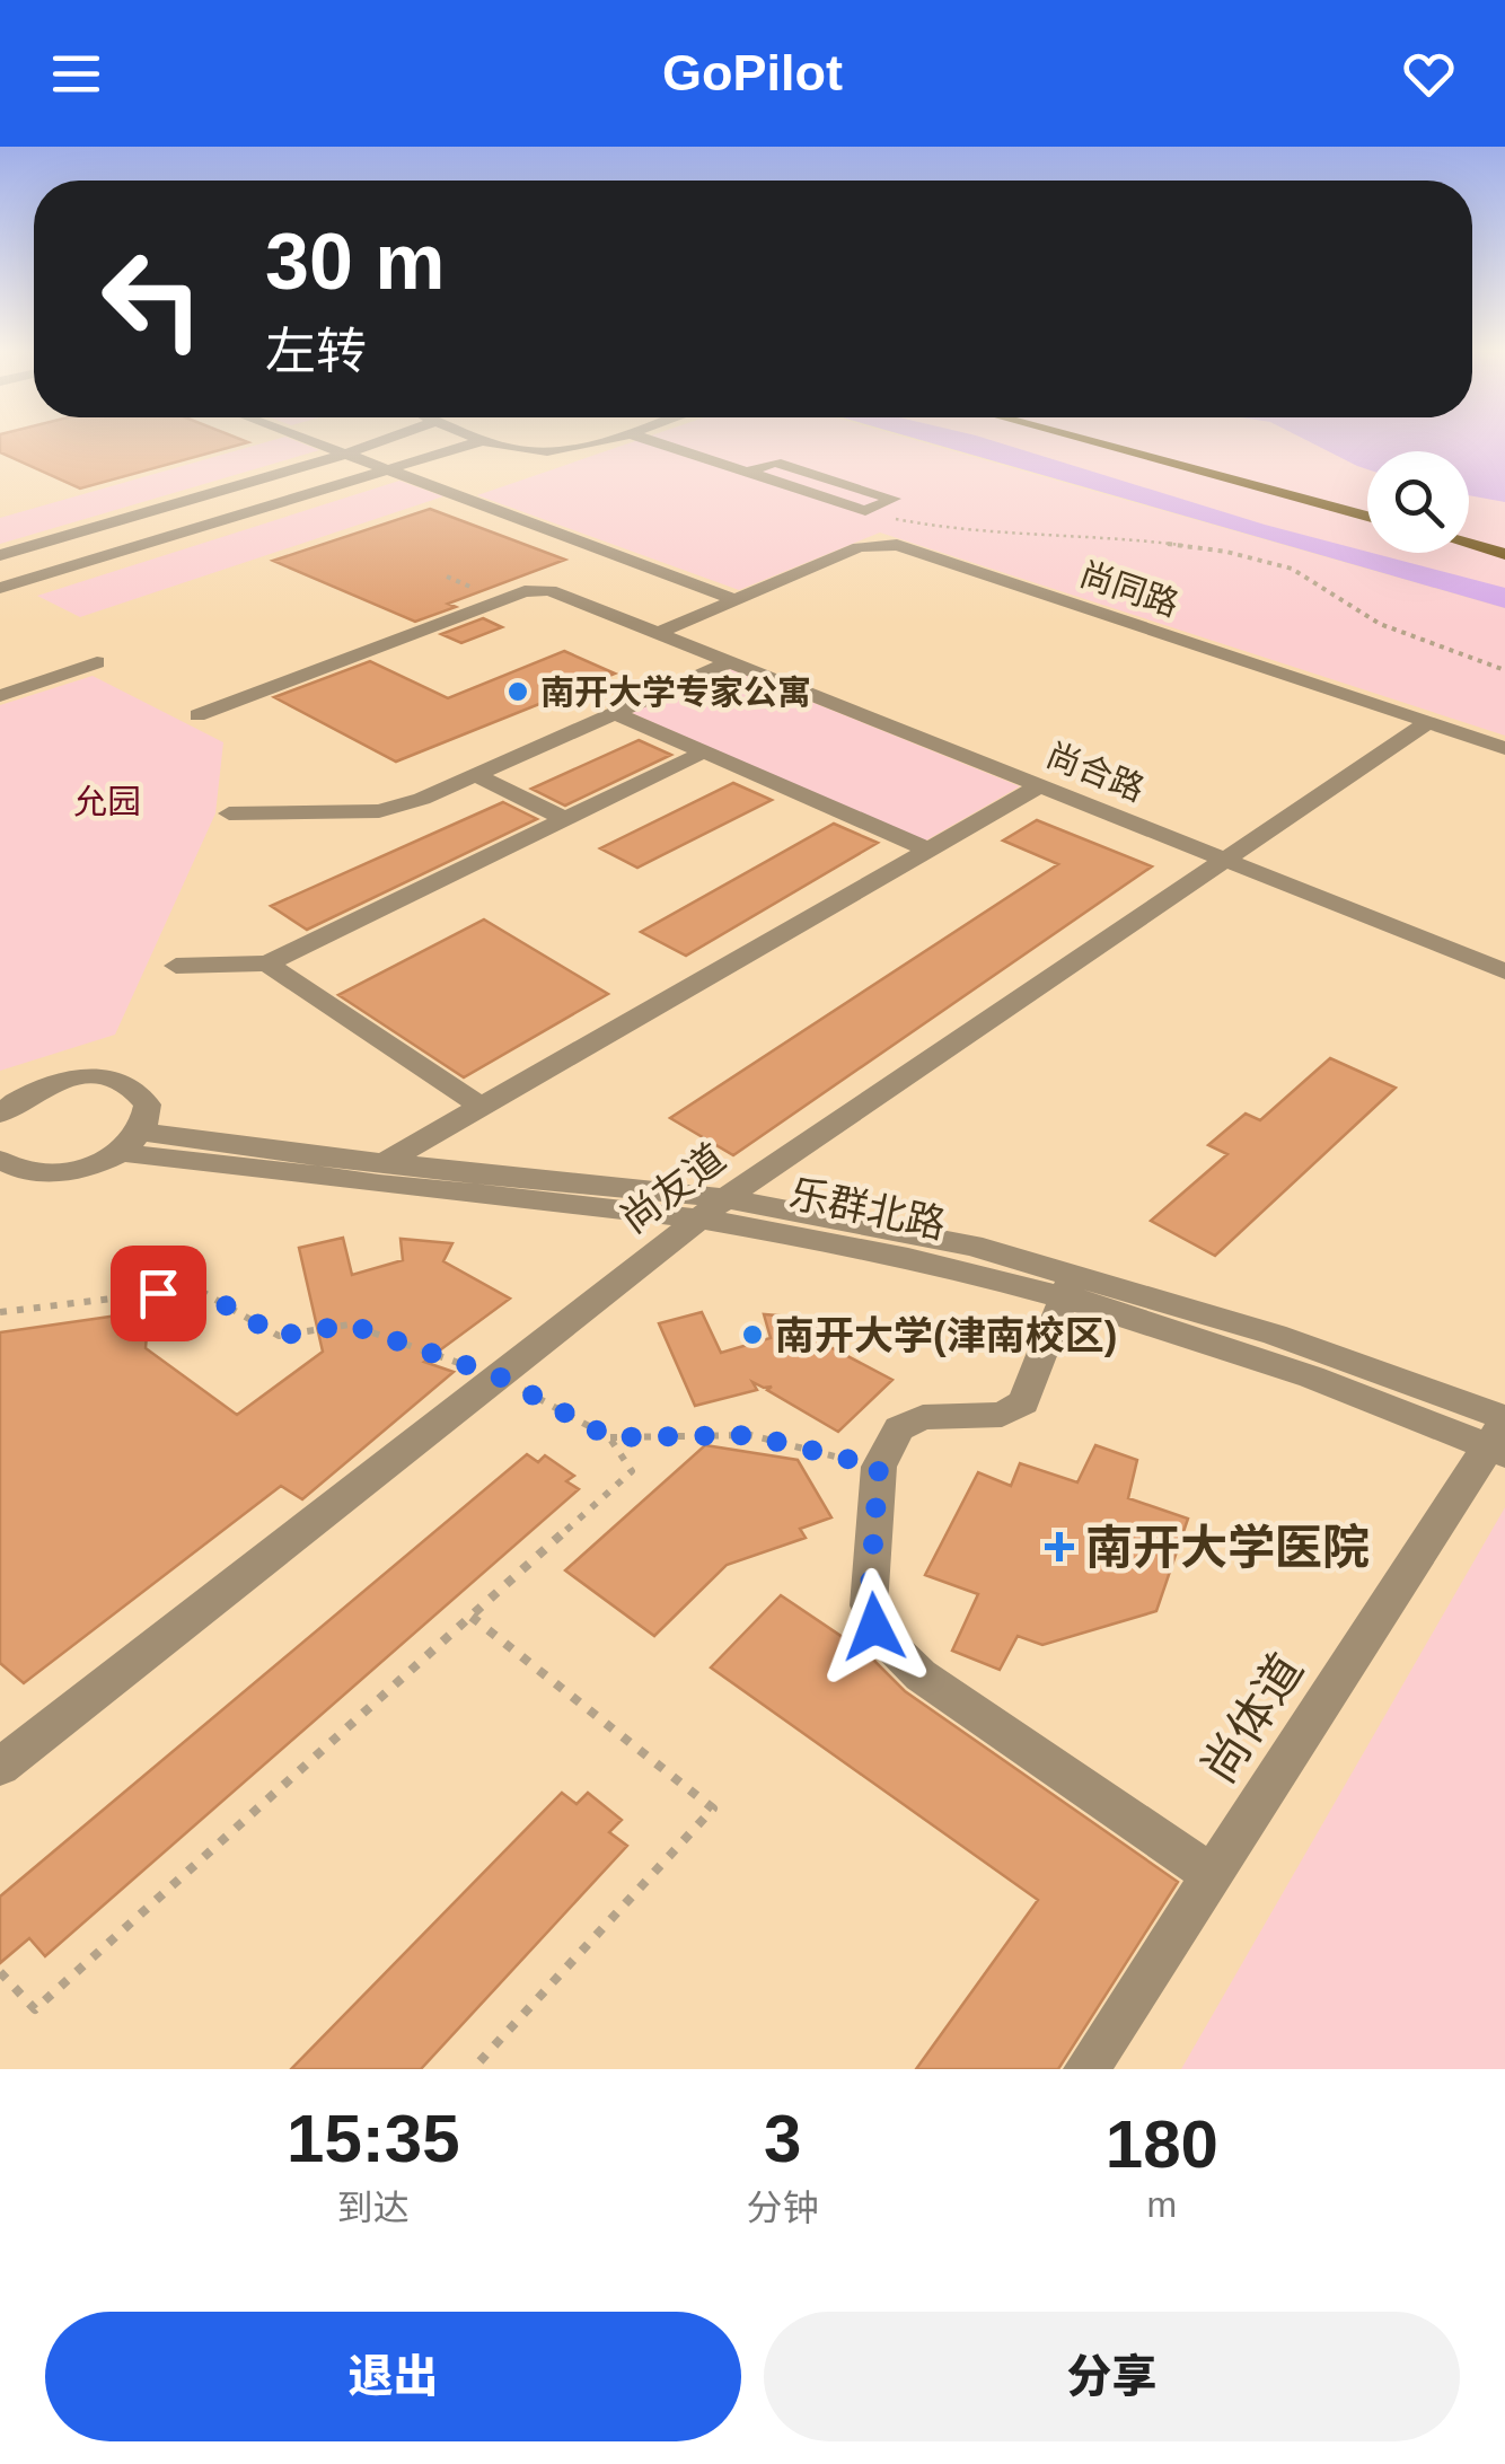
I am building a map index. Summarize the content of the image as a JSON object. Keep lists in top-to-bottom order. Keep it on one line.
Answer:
{"streets":{"street":["尚同路","尚合路","尚友道","乐群北路","尚体道"]},"crossings":[["尚同路","尚合路"],["尚同路","尚友道"],["尚合路","尚友道"],["尚友道","乐群北路"],["乐群北路","尚体道"]],"parks":["允园"],"places":{"other":["南开大学专家公寓","南开大学(津南校区)"],"health":["南开大学医院"]},"page":{"header":"GoPilot","turn":["30 m","左转"],"eta":["15:35","到达","3","分钟","180","m"],"buttons":["退出","分享"]}}
